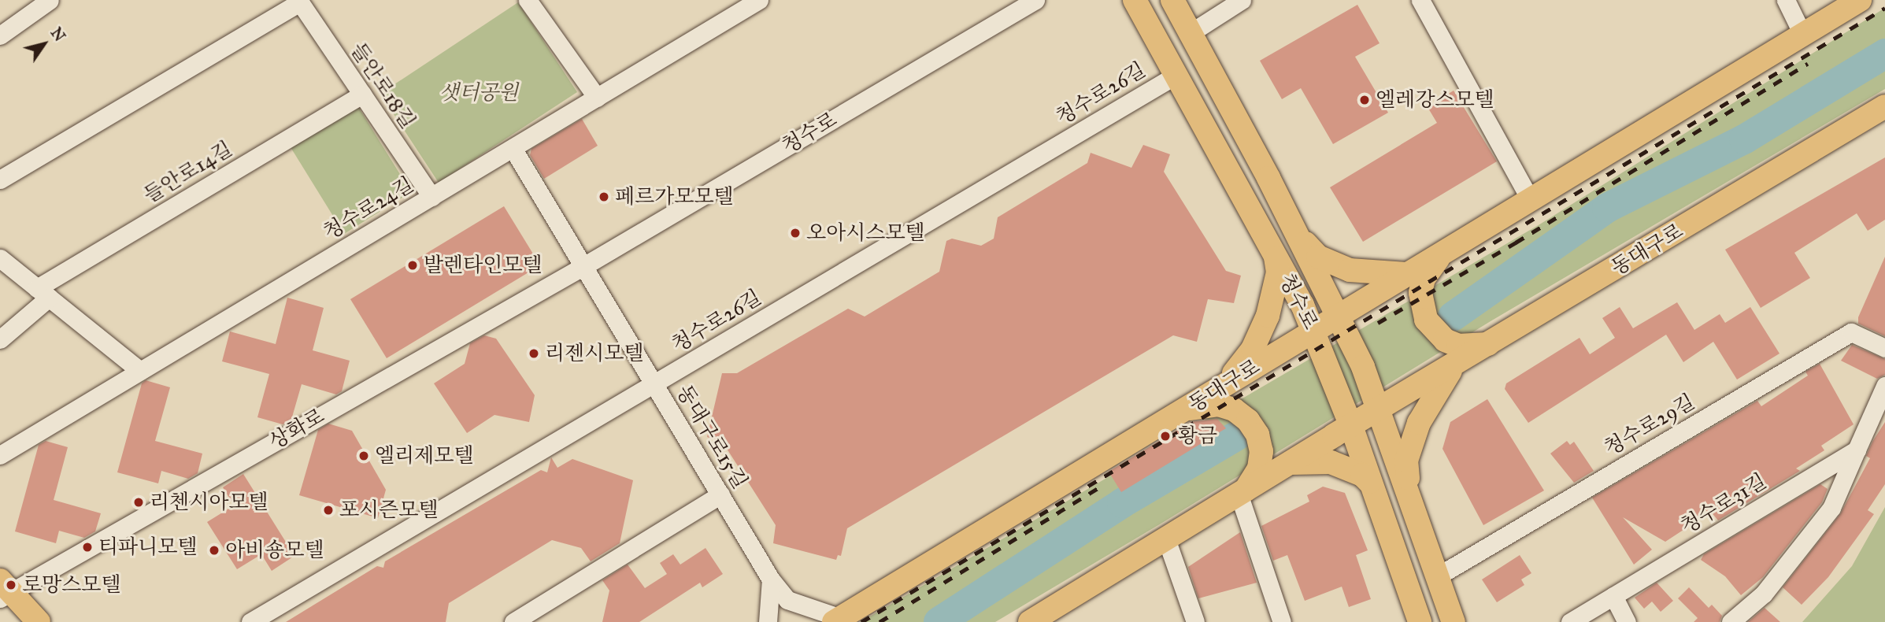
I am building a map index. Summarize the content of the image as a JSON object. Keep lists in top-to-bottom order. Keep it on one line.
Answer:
{"streets":{"main road":["청수로","동대구로","상화로"],"street":["들안로18길","청수로26길","들안로14길","청수로24길","청수로29길","동대구로15길","청수로31길"]},"crossings":[["들안로18길","들안로14길"],["들안로18길","청수로24길"],["청수로26길","청수로"],["청수로26길","동대구로15길"],["청수로","동대구로"],["청수로","청수로29길"],["청수로","상화로"],["청수로","동대구로15길"],["청수로24길","동대구로15길"],["동대구로","동대구로15길"],["상화로","동대구로15길"]],"parks":["샛터공원"],"places":["엘레강스모텔","페르가모모텔","오아시스모텔","발렌타인모텔","리젠시모텔","황금","엘리제모텔","리첸시아모텔","포시즌모텔","티파니모텔","아비숑모텔","로망스모텔"],"north":"top right"}
